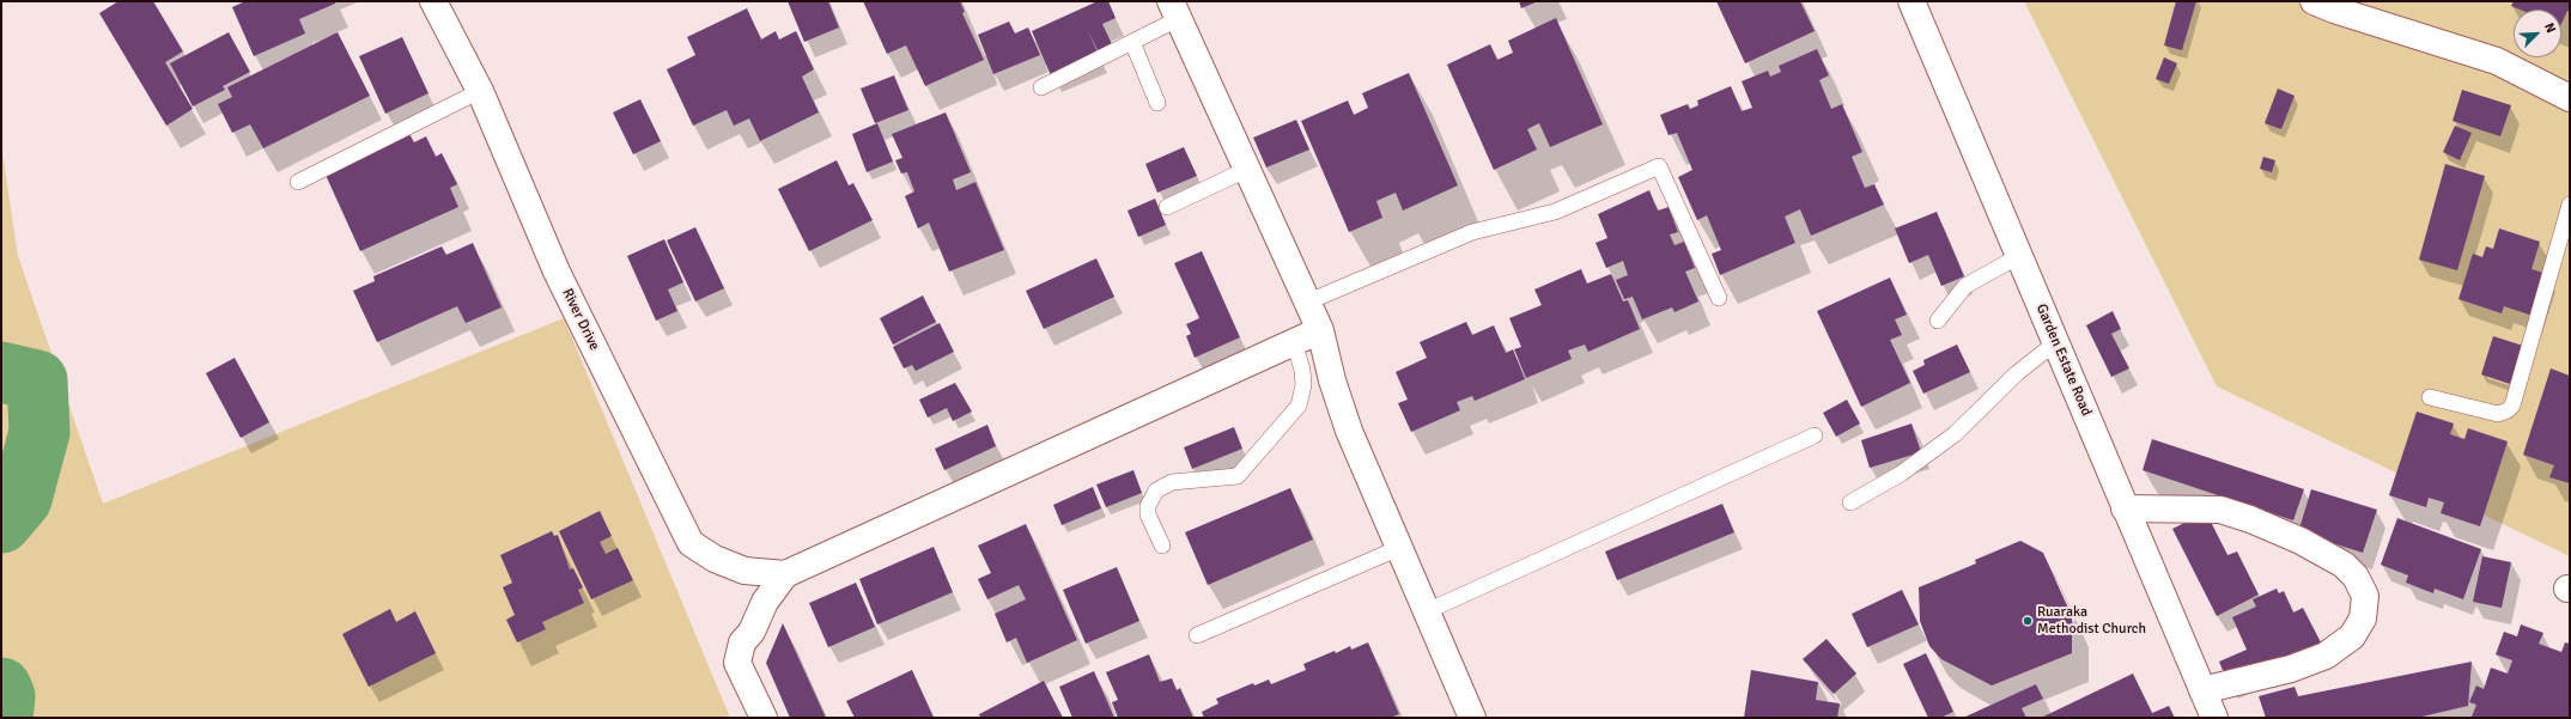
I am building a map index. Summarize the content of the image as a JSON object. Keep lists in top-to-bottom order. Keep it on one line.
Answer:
{"streets":{"street":["River Drive","Garden Estate Road"]},"places":["Ruaraka Methodist Church"],"north":"top right"}
